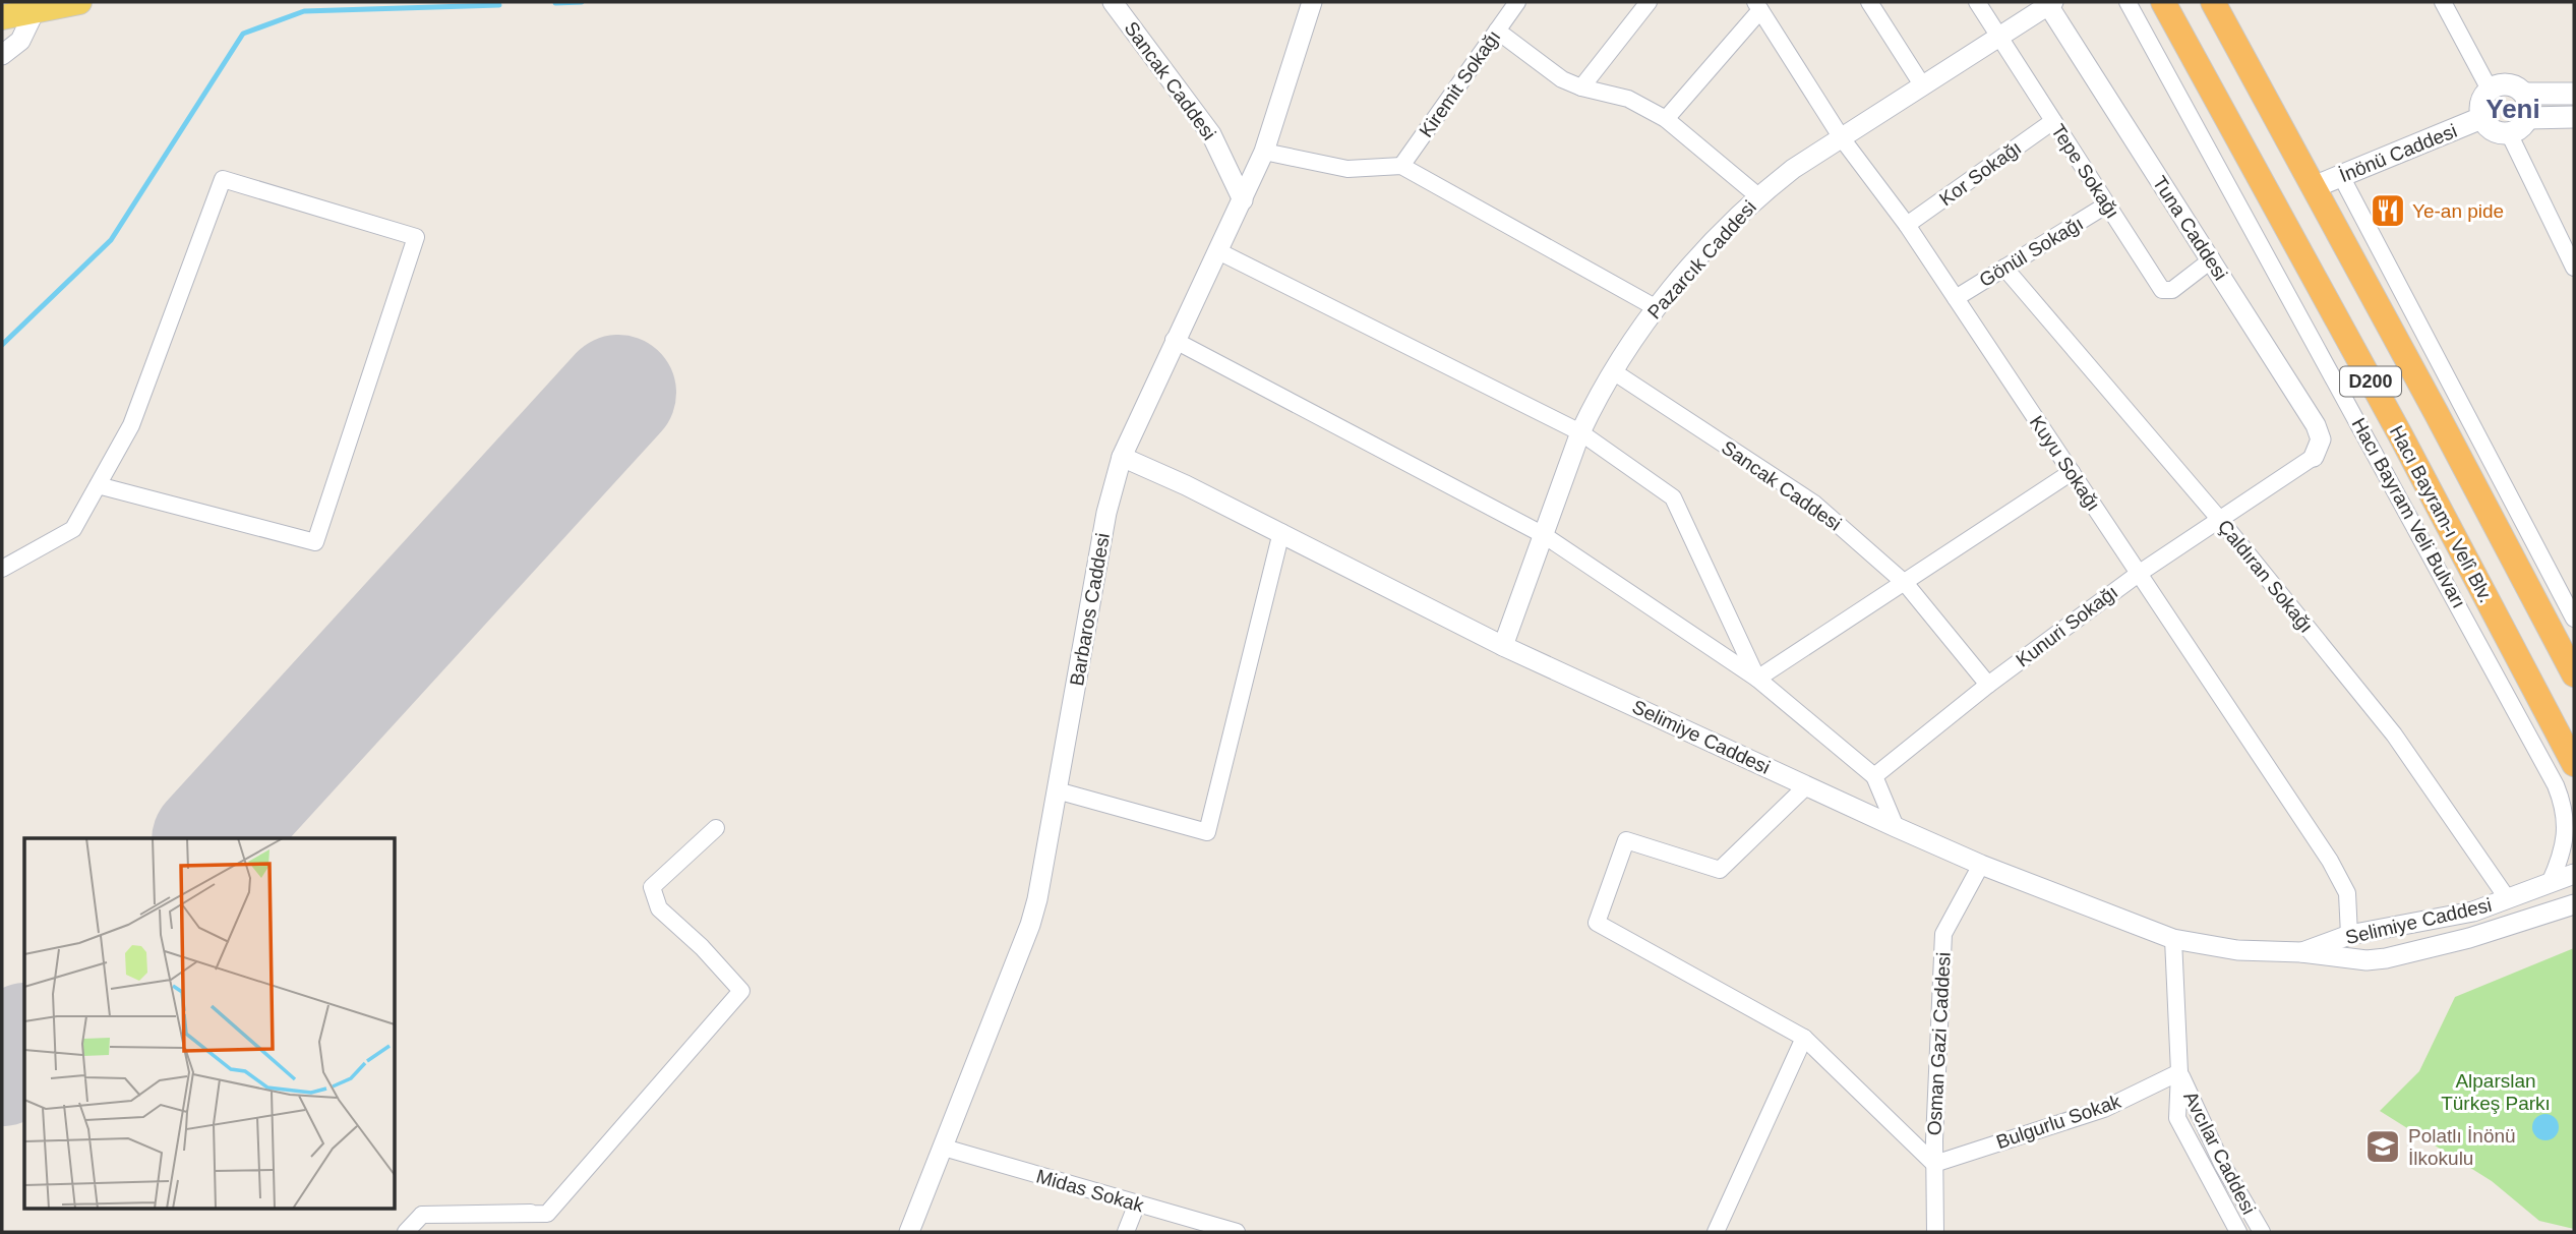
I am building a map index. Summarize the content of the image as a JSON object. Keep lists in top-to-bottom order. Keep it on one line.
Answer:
{"streets":{"highway":["D200","Hacı Bayram-ı Velî Blv."],"main road":["İnönü Caddesi"],"street":["Sancak Caddesi","Kiremit Sokağı","Tepe Sokağı","Kor Sokağı","Tuna Caddesi","Gönül Sokağı","Pazarcık Caddesi","Kuyu Sokağı","Hacı Bayram Veli Bulvarı","Çaldıran Sokağı","Barbaros Caddesi","Kunuri Sokağı","Selimiye Caddesi","Osman Gazi Caddesi","Bulgurlu Sokak","Avcılar Caddesi","Midas Sokak"]},"crossings":[["Sancak Caddesi","Pazarcık Caddesi"],["Sancak Caddesi","Barbaros Caddesi"],["Sancak Caddesi","Kunuri Sokağı"],["İnönü Caddesi","D200"],["Tepe Sokağı","Kor Sokağı"],["Tepe Sokağı","Tuna Caddesi"],["Tepe Sokağı","Gönül Sokağı"],["Tepe Sokağı","Pazarcık Caddesi"],["Kor Sokağı","Kuyu Sokağı"],["Tuna Caddesi","Pazarcık Caddesi"],["Tuna Caddesi","Kunuri Sokağı"],["Gönül Sokağı","Kuyu Sokağı"],["Gönül Sokağı","Çaldıran Sokağı"],["Pazarcık Caddesi","Kuyu Sokağı"],["Pazarcık Caddesi","Selimiye Caddesi"],["Kuyu Sokağı","Kunuri Sokağı"],["Kuyu Sokağı","Selimiye Caddesi"],["Hacı Bayram Veli Bulvarı","Selimiye Caddesi"],["Çaldıran Sokağı","Kunuri Sokağı"],["Çaldıran Sokağı","Selimiye Caddesi"],["Barbaros Caddesi","Selimiye Caddesi"],["Barbaros Caddesi","Midas Sokak"],["Selimiye Caddesi","Osman Gazi Caddesi"],["Selimiye Caddesi","Avcılar Caddesi"],["Osman Gazi Caddesi","Bulgurlu Sokak"],["Bulgurlu Sokak","Avcılar Caddesi"]],"districts":["Yeni"],"parks":["Alparslan Türkeş Parkı"],"places":{"restaurant":["Ye-an pide"],"school or university":["Polatlı İnönü İlkokulu"]}}
